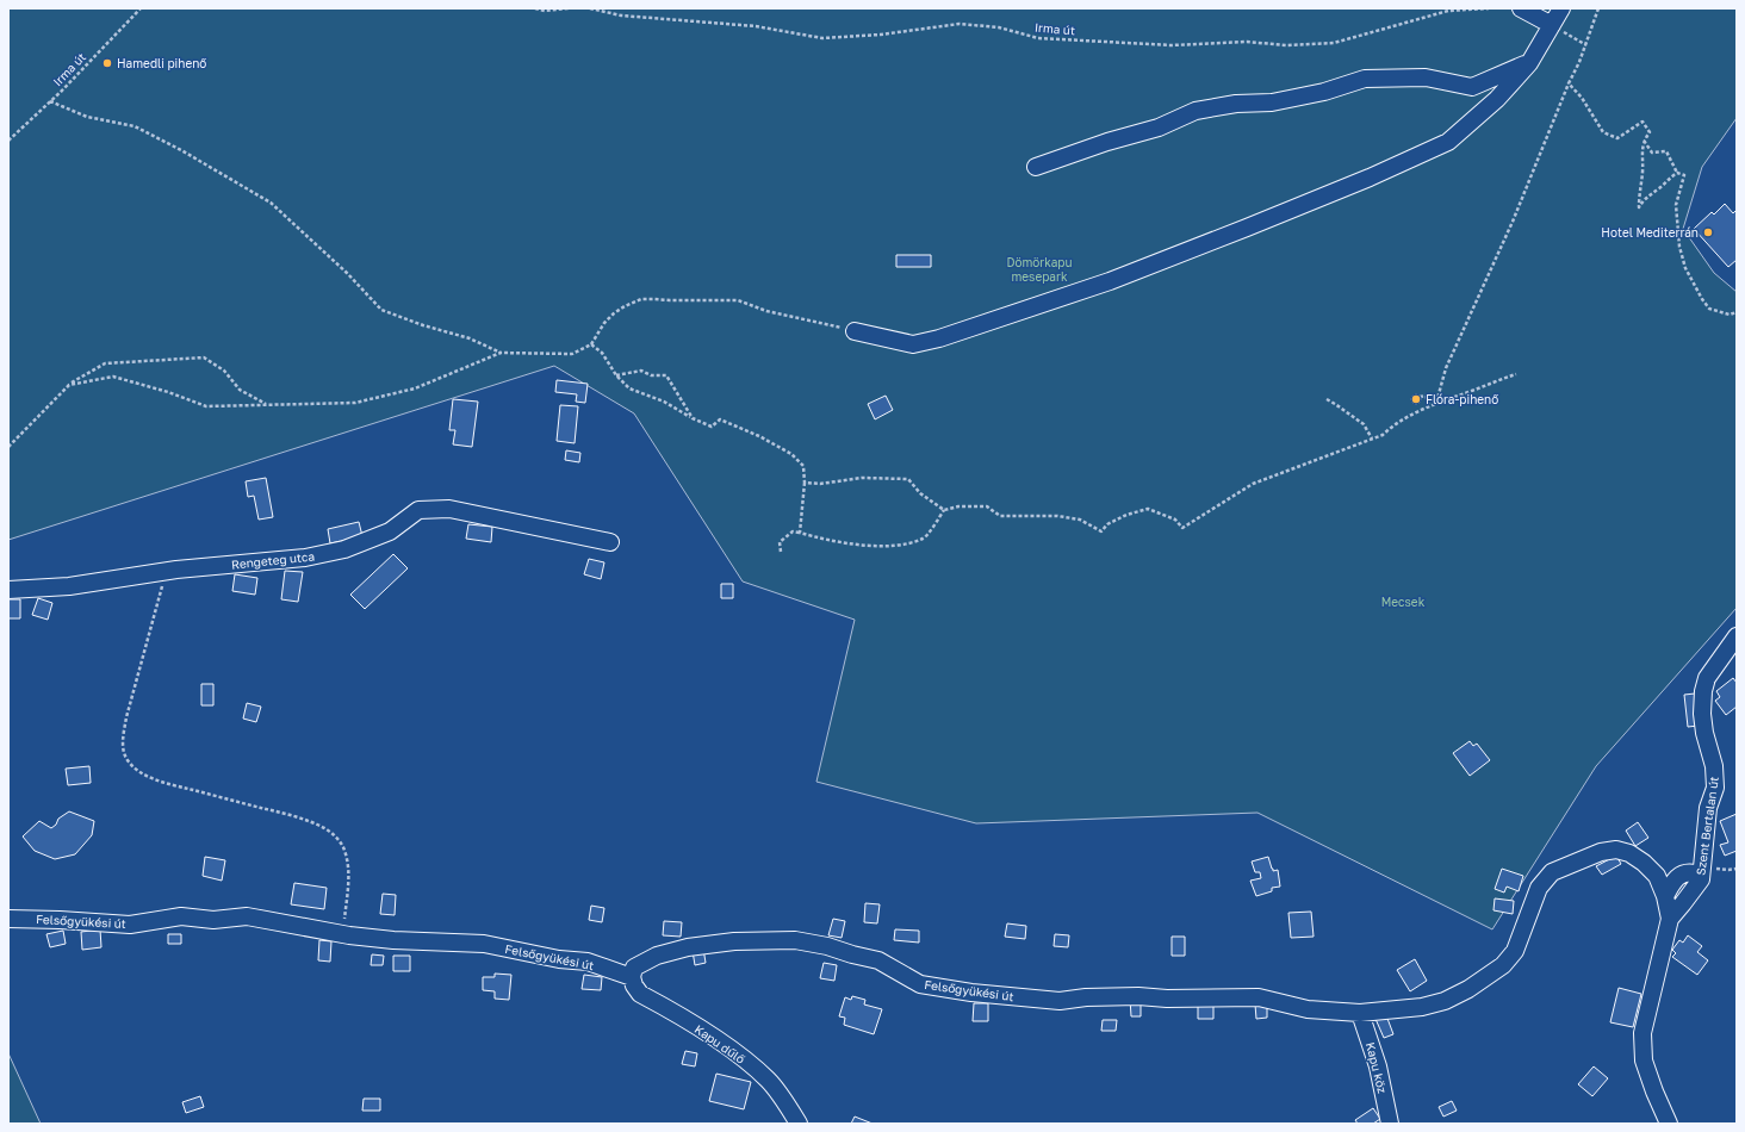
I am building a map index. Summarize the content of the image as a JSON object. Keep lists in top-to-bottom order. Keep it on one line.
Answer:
{"streets":{"street":["Rengeteg utca","Szent Bertalan út","Felsőgyükési út","Kapu dűlő","Kapu köz"],"path":["Irma út"]},"crossings":[["Szent Bertalan út","Felsőgyükési út"],["Felsőgyükési út","Kapu dűlő"],["Felsőgyükési út","Kapu köz"]],"parks":["Dömörkapu mesepark","Mecsek"],"places":["Hamedli pihenő","Hotel Mediterrán","Flóra-pihenő"]}
